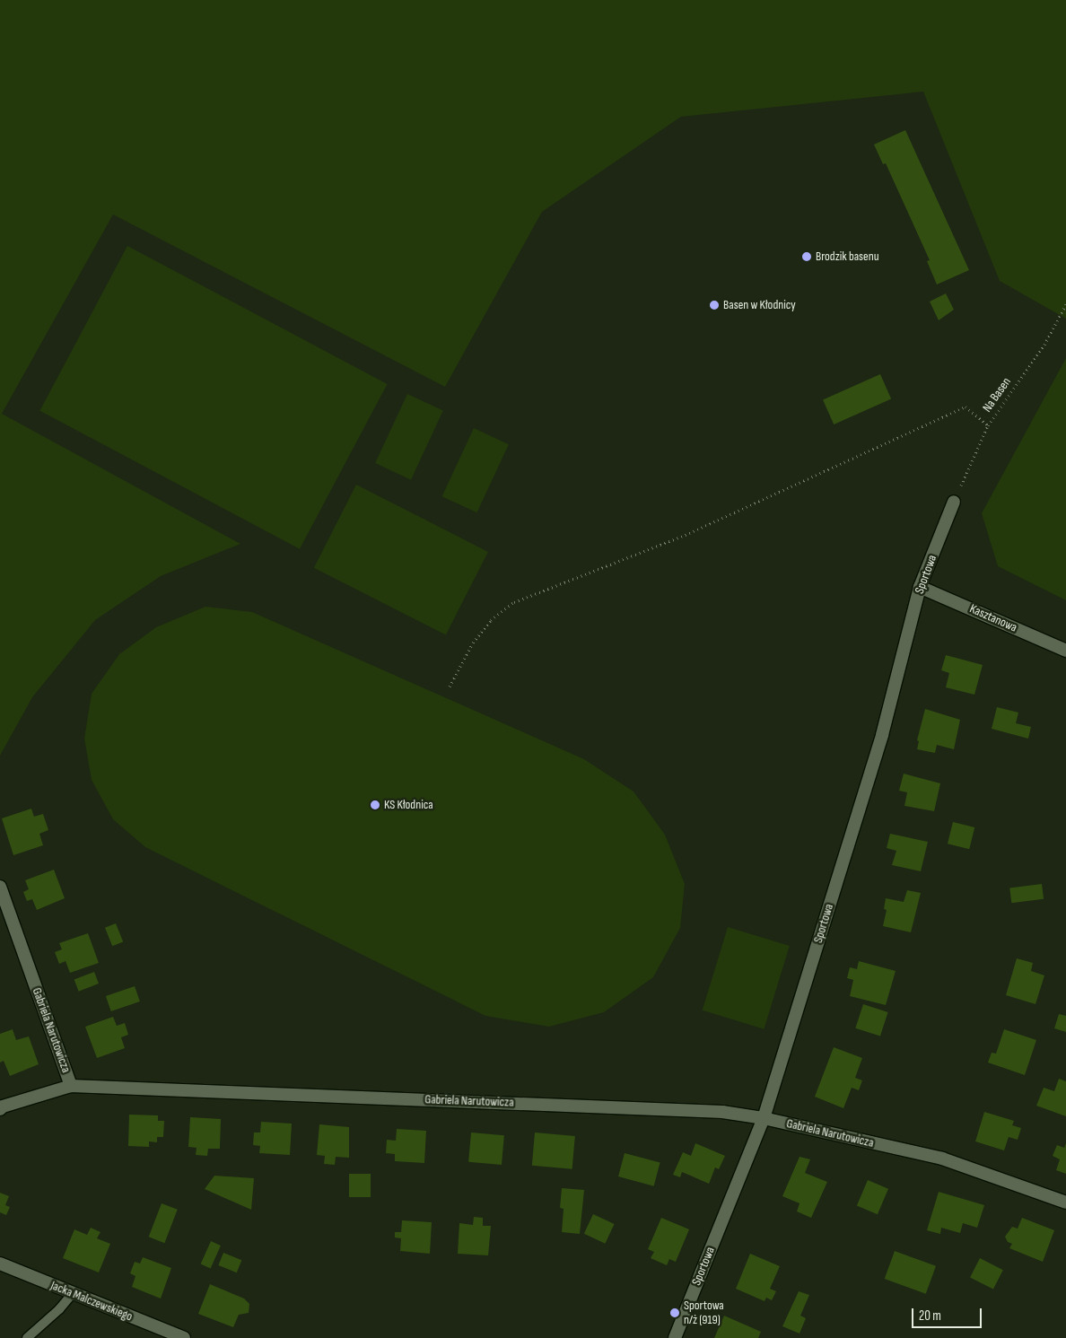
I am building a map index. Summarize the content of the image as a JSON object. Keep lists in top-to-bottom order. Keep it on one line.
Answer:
{"streets":{"street":["Sportowa","Kasztanowa","Gabriela Narutowicza","Jacka Malczewskiego"],"path":["Na Basen"]},"crossings":[["Na Basen","Sportowa"],["Sportowa","Kasztanowa"],["Sportowa","Gabriela Narutowicza"]],"places":["Brodzik basenu","Basen w Kłodnicy","KS Kłodnica","Sportowa n/ż (919)"],"scale_bar":"20 m"}
